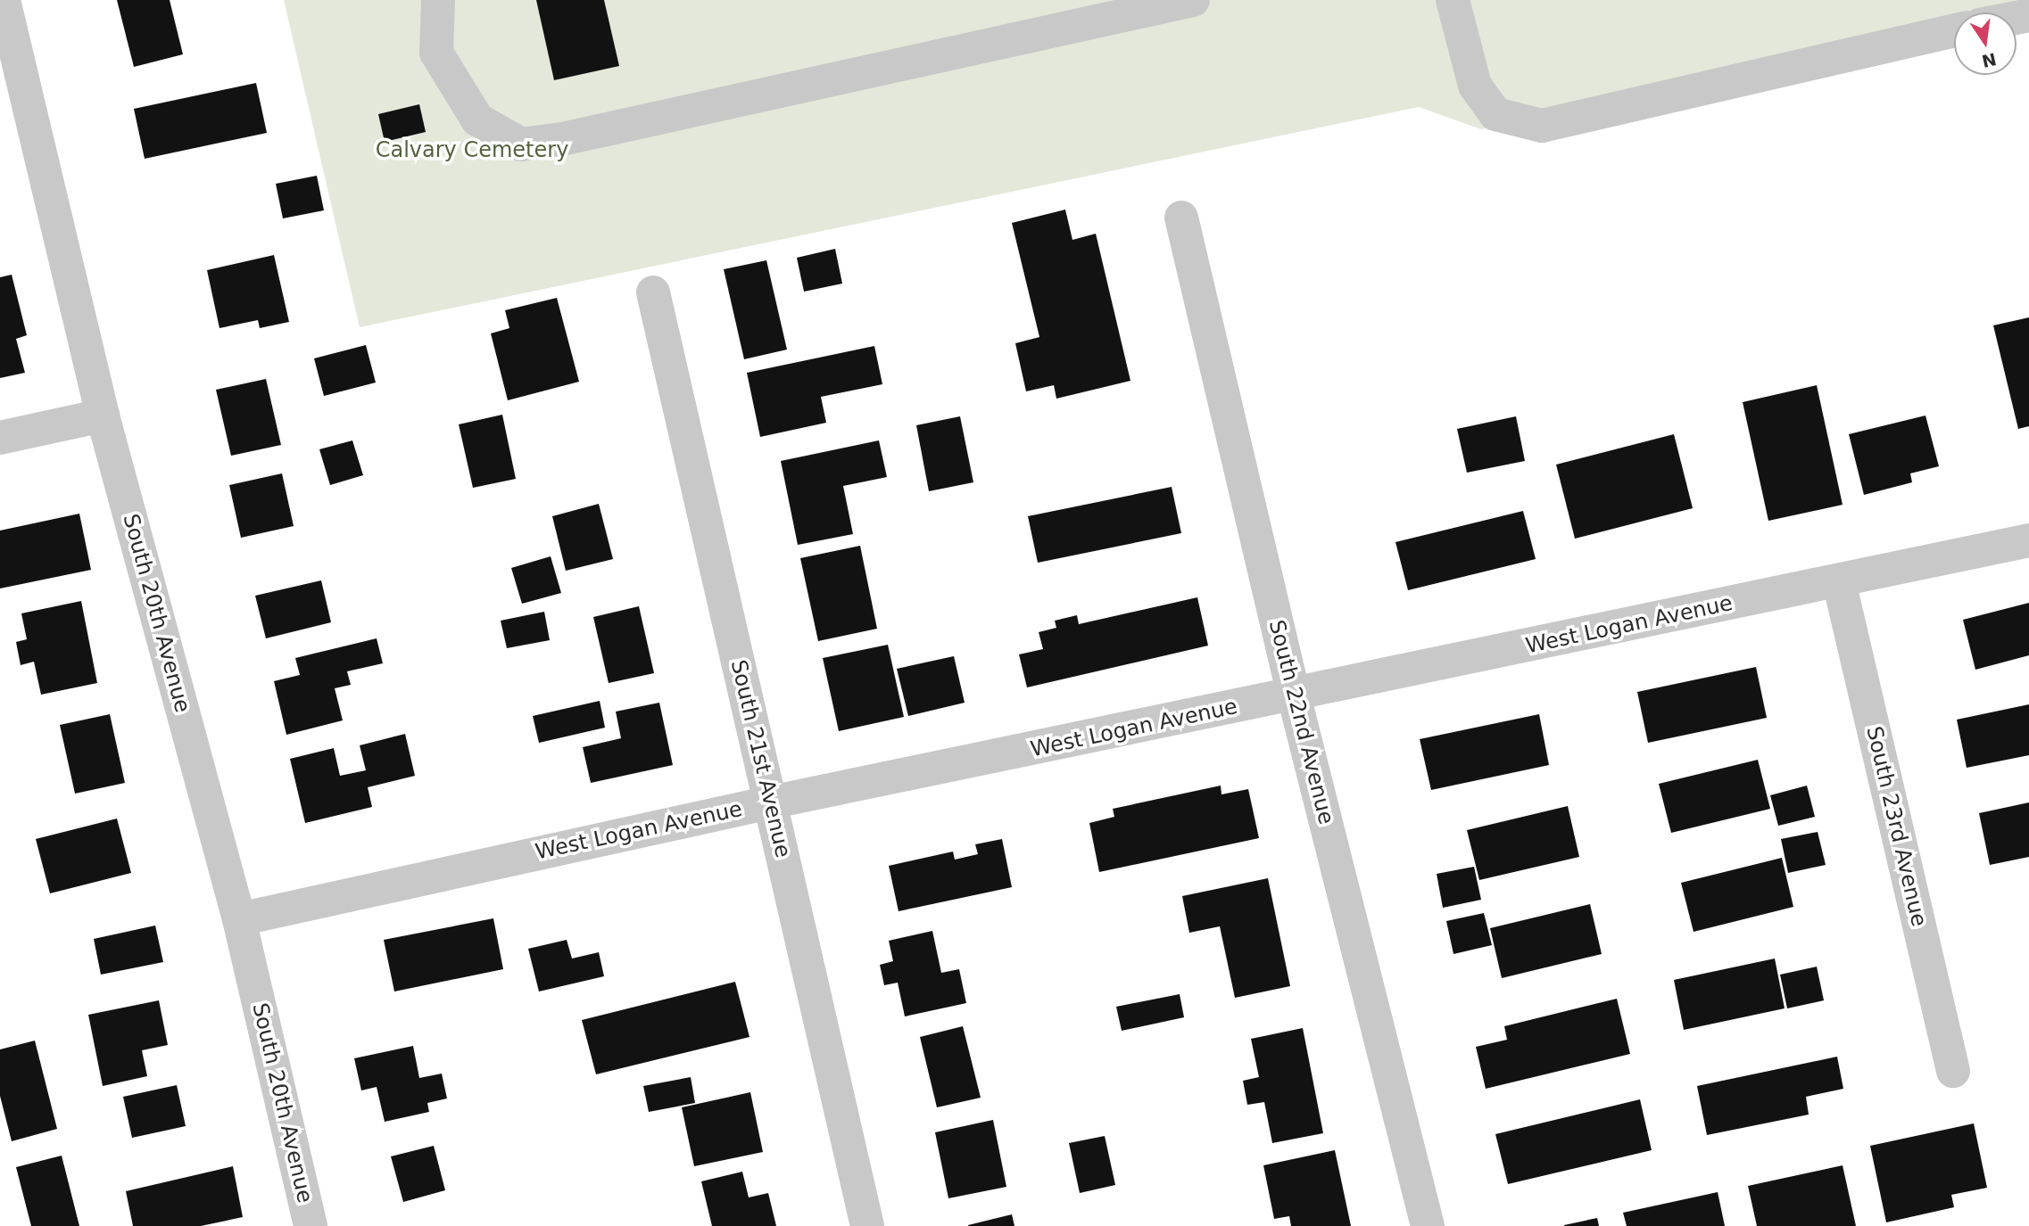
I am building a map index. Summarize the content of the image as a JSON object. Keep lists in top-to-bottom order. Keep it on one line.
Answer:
{"streets":{"street":["South 20th Avenue","West Logan Avenue","South 22nd Avenue","South 21st Avenue","South 23rd Avenue"]},"crossings":[["South 20th Avenue","West Logan Avenue"],["West Logan Avenue","South 22nd Avenue"],["West Logan Avenue","South 21st Avenue"],["West Logan Avenue","South 23rd Avenue"]],"parks":["Calvary Cemetery"],"north":"bottom"}
